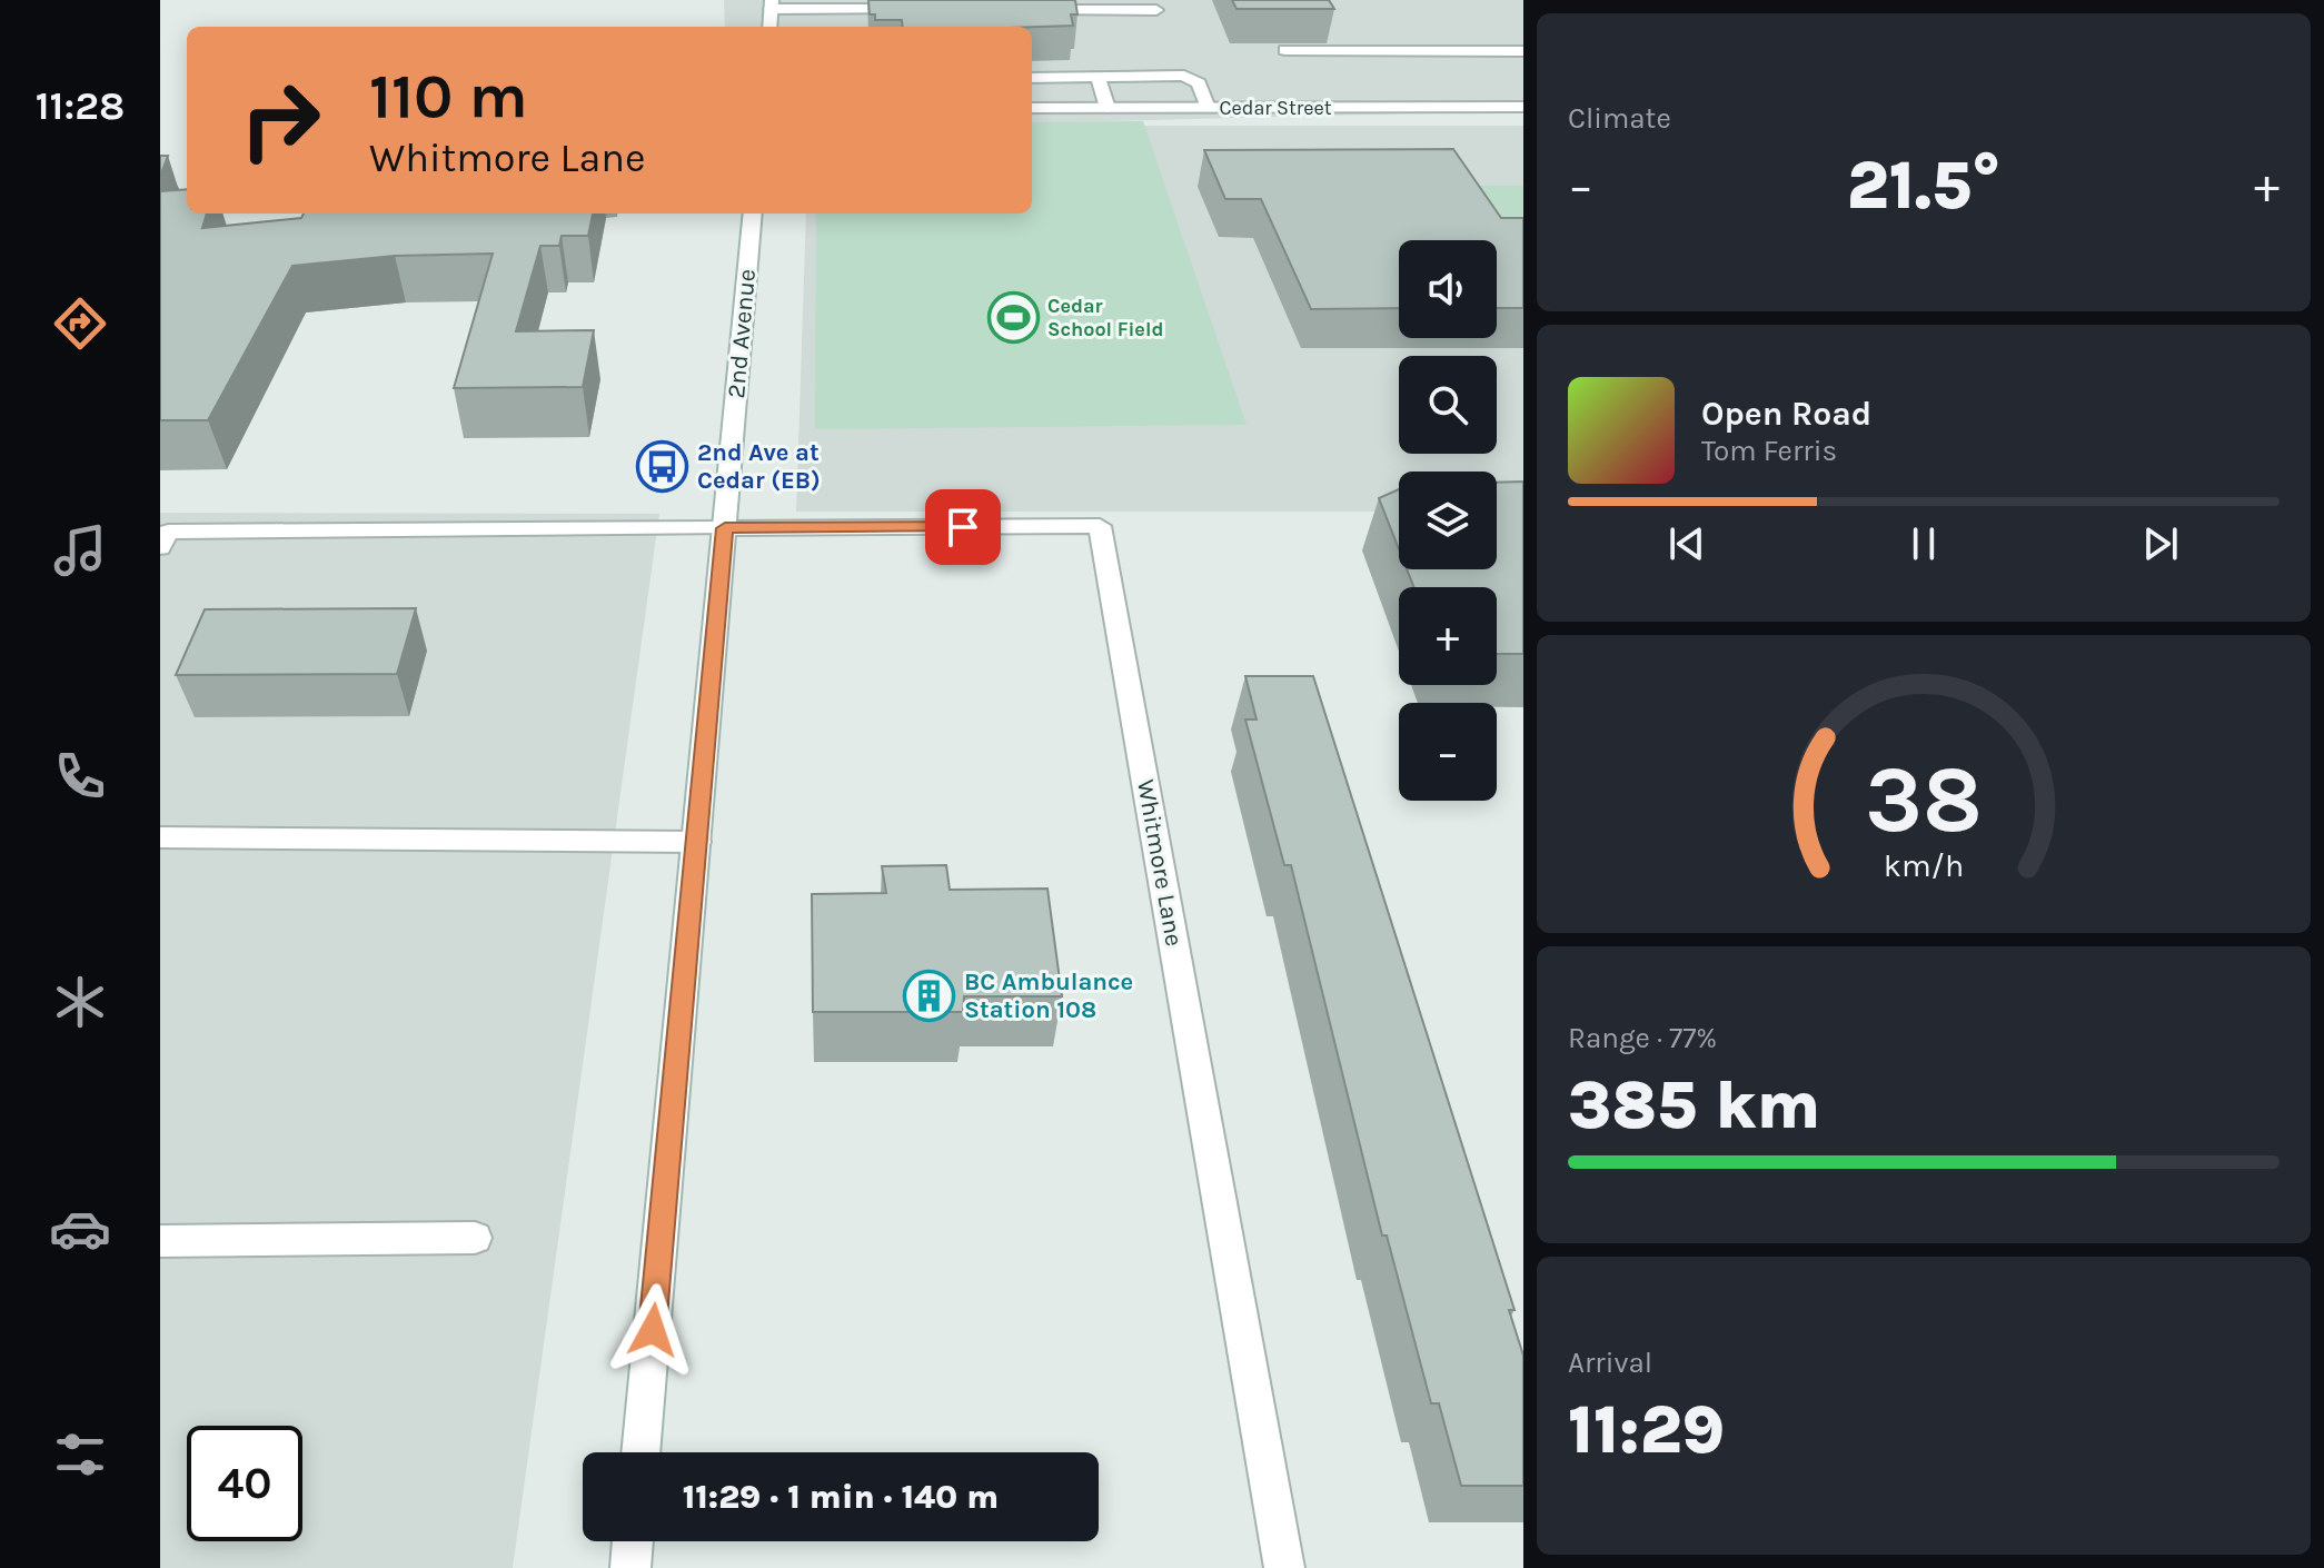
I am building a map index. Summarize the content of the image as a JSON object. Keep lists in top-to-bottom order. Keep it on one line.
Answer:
{"streets":{"street":["Cedar Street","2nd Avenue","Whitmore Lane"]},"crossings":[["2nd Avenue","Whitmore Lane"]],"places":{"sports":["Cedar School Field"],"bus stop":["2nd Ave at Cedar (EB)"],"building":["BC Ambulance Station 108"]},"page":{"tabs":"11:28","tile":["Climate",["Range · 77%","385 km"],["Arrival","11:29"]],"turn":["110 m","Whitmore Lane"],"heat":["−","21.5°","+"],"map_buttons":["+","−"],"song":["Open Road","Tom Ferris"],"limit":"40","trip":"11:29 · 1 min · 140 m","gauge":["38","km/h"]}}
